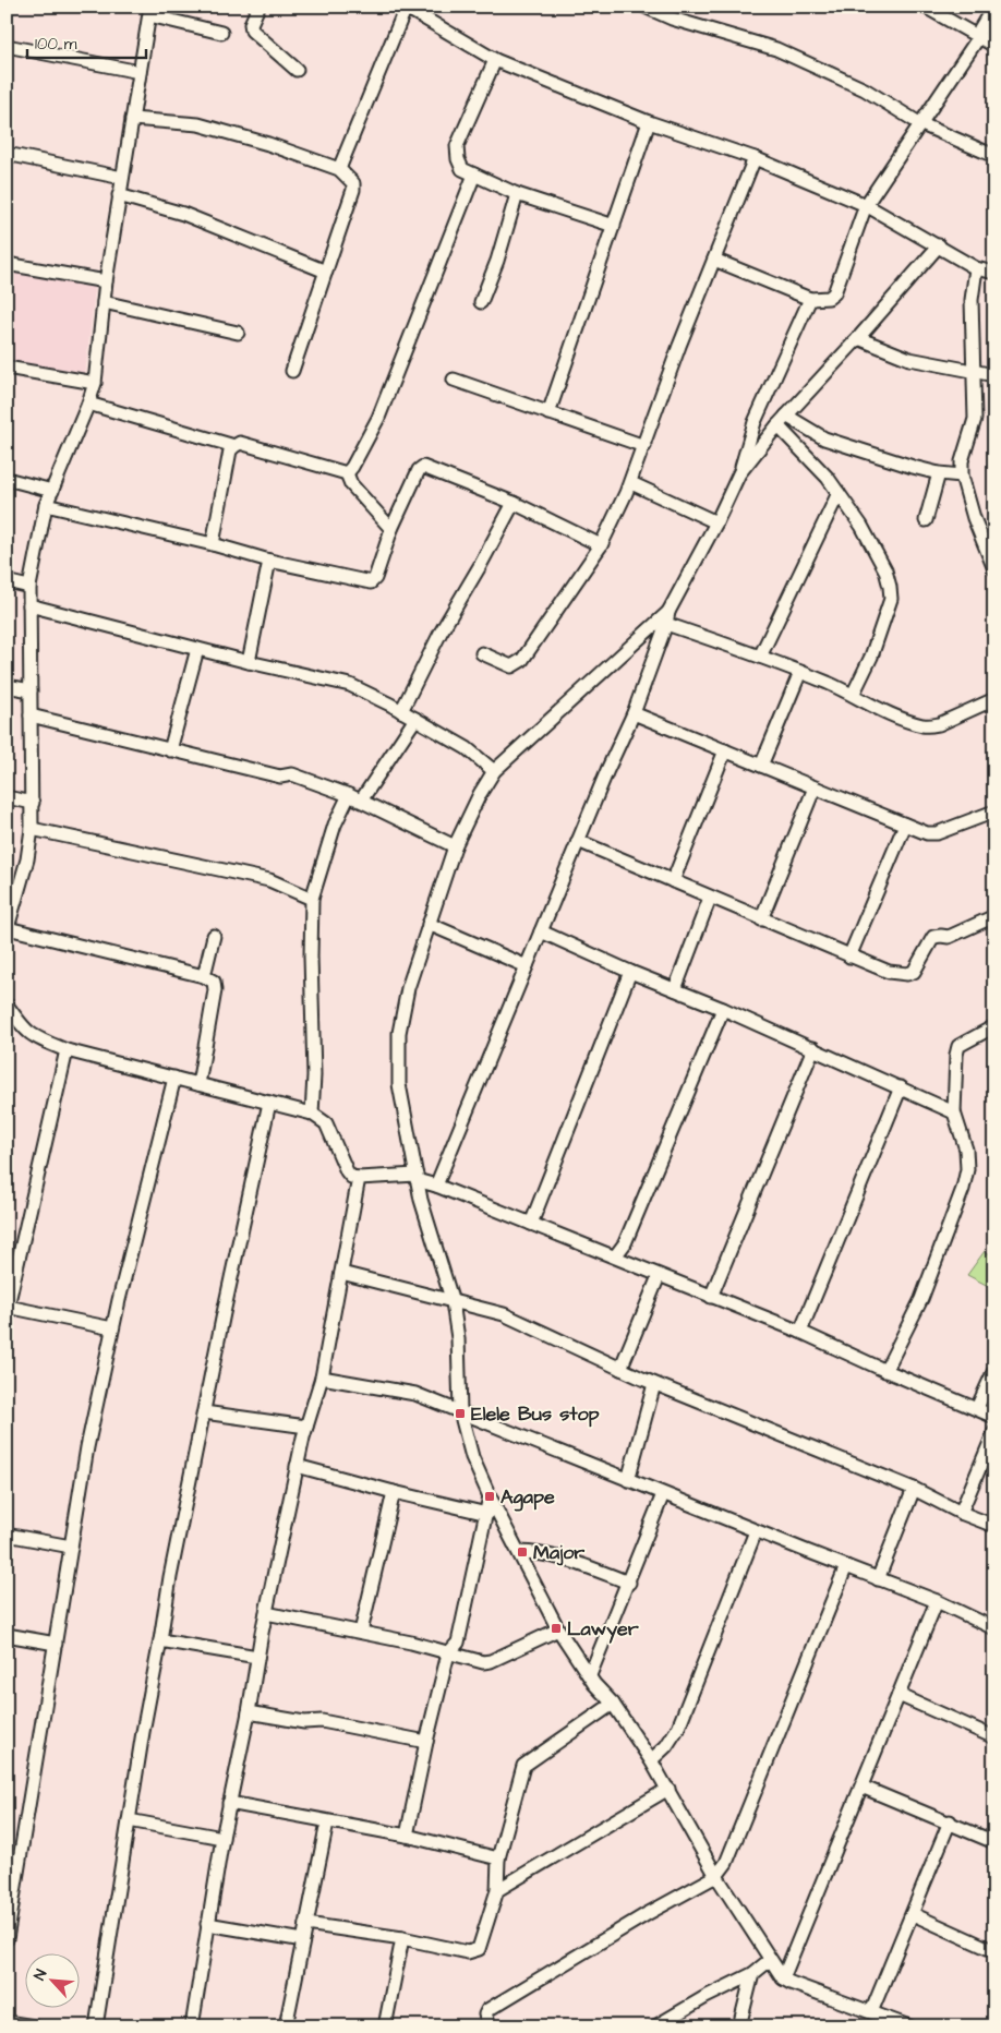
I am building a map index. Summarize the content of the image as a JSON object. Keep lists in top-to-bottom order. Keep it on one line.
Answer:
{"places":{"transit":["Elele Bus stop","Agape","Major","Lawyer"]},"scale_bar":"100 m","north":"top left"}
